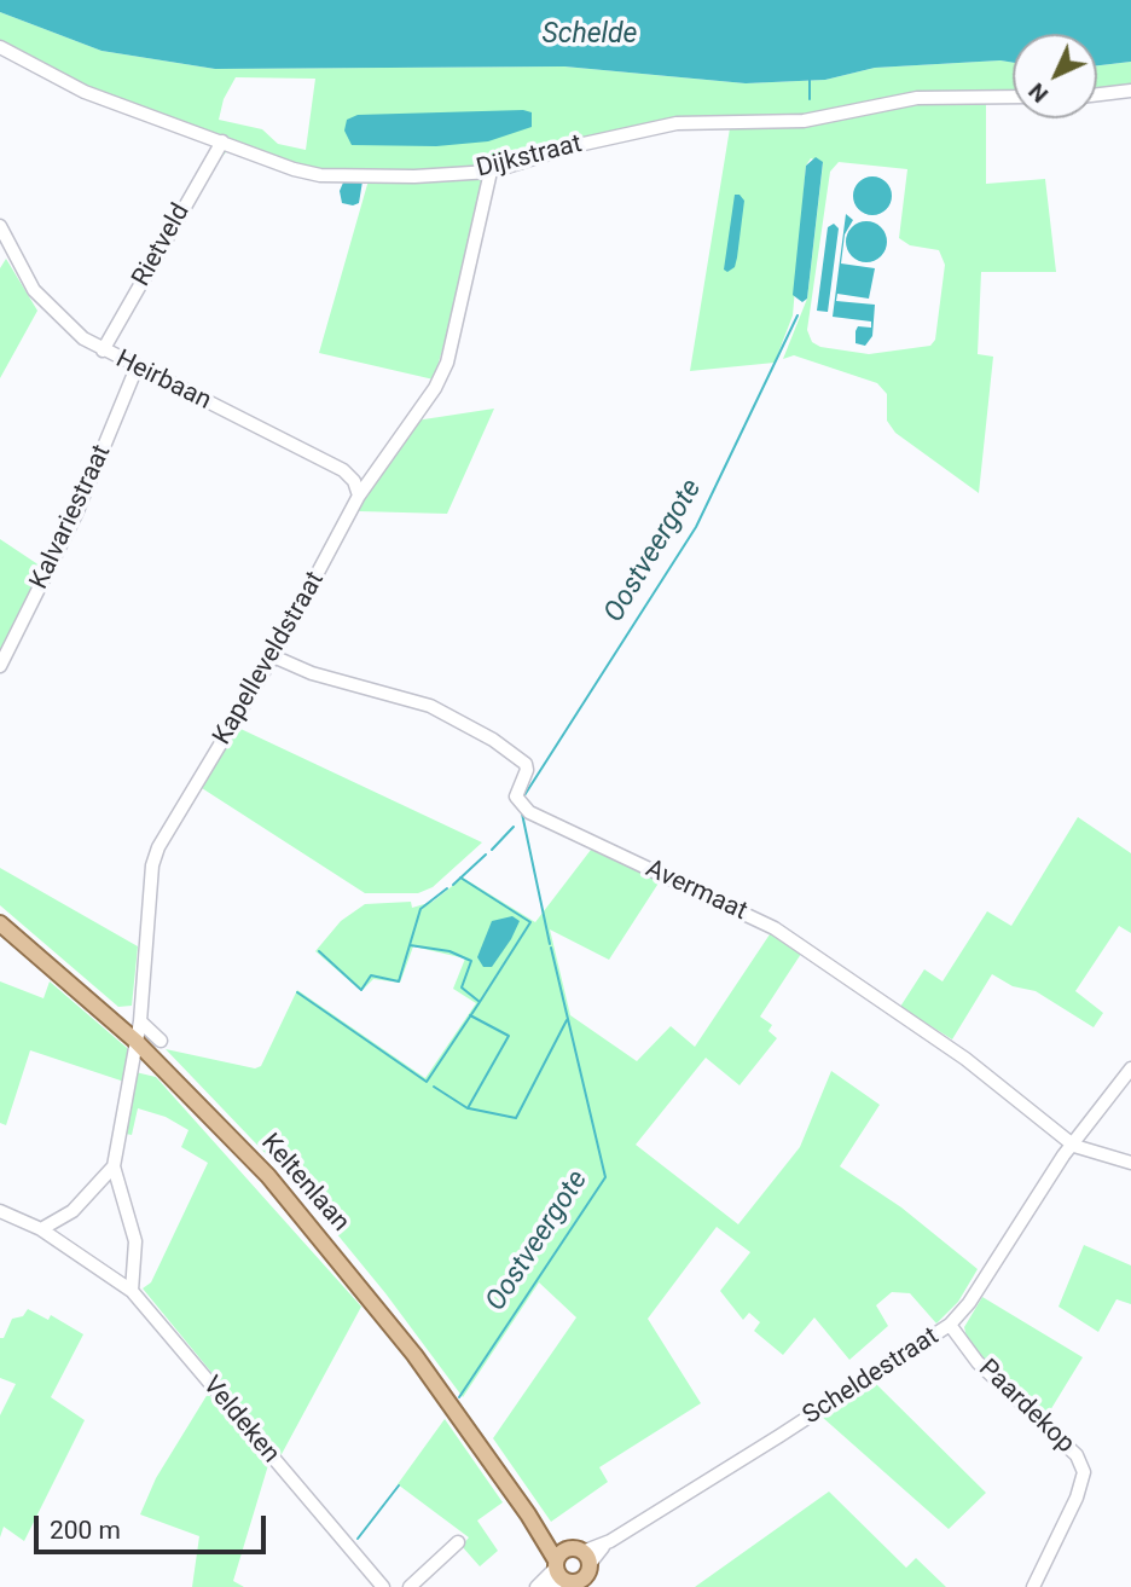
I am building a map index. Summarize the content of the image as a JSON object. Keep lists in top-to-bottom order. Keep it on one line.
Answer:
{"streets":{"main road":["Keltenlaan"],"street":["Dijkstraat","Rietveld","Heirbaan","Kalvariestraat","Kapelleveldstraat","Avermaat","Scheldestraat","Paardekop","Veldeken"]},"crossings":[["Dijkstraat","Rietveld"],["Dijkstraat","Kapelleveldstraat"],["Rietveld","Heirbaan"],["Heirbaan","Kalvariestraat"],["Heirbaan","Kapelleveldstraat"],["Kapelleveldstraat","Avermaat"],["Kapelleveldstraat","Keltenlaan"],["Avermaat","Scheldestraat"],["Keltenlaan","Scheldestraat"],["Scheldestraat","Paardekop"]],"water":["Schelde","Oostveergote"],"scale_bar":"200 m","north":"bottom left"}
